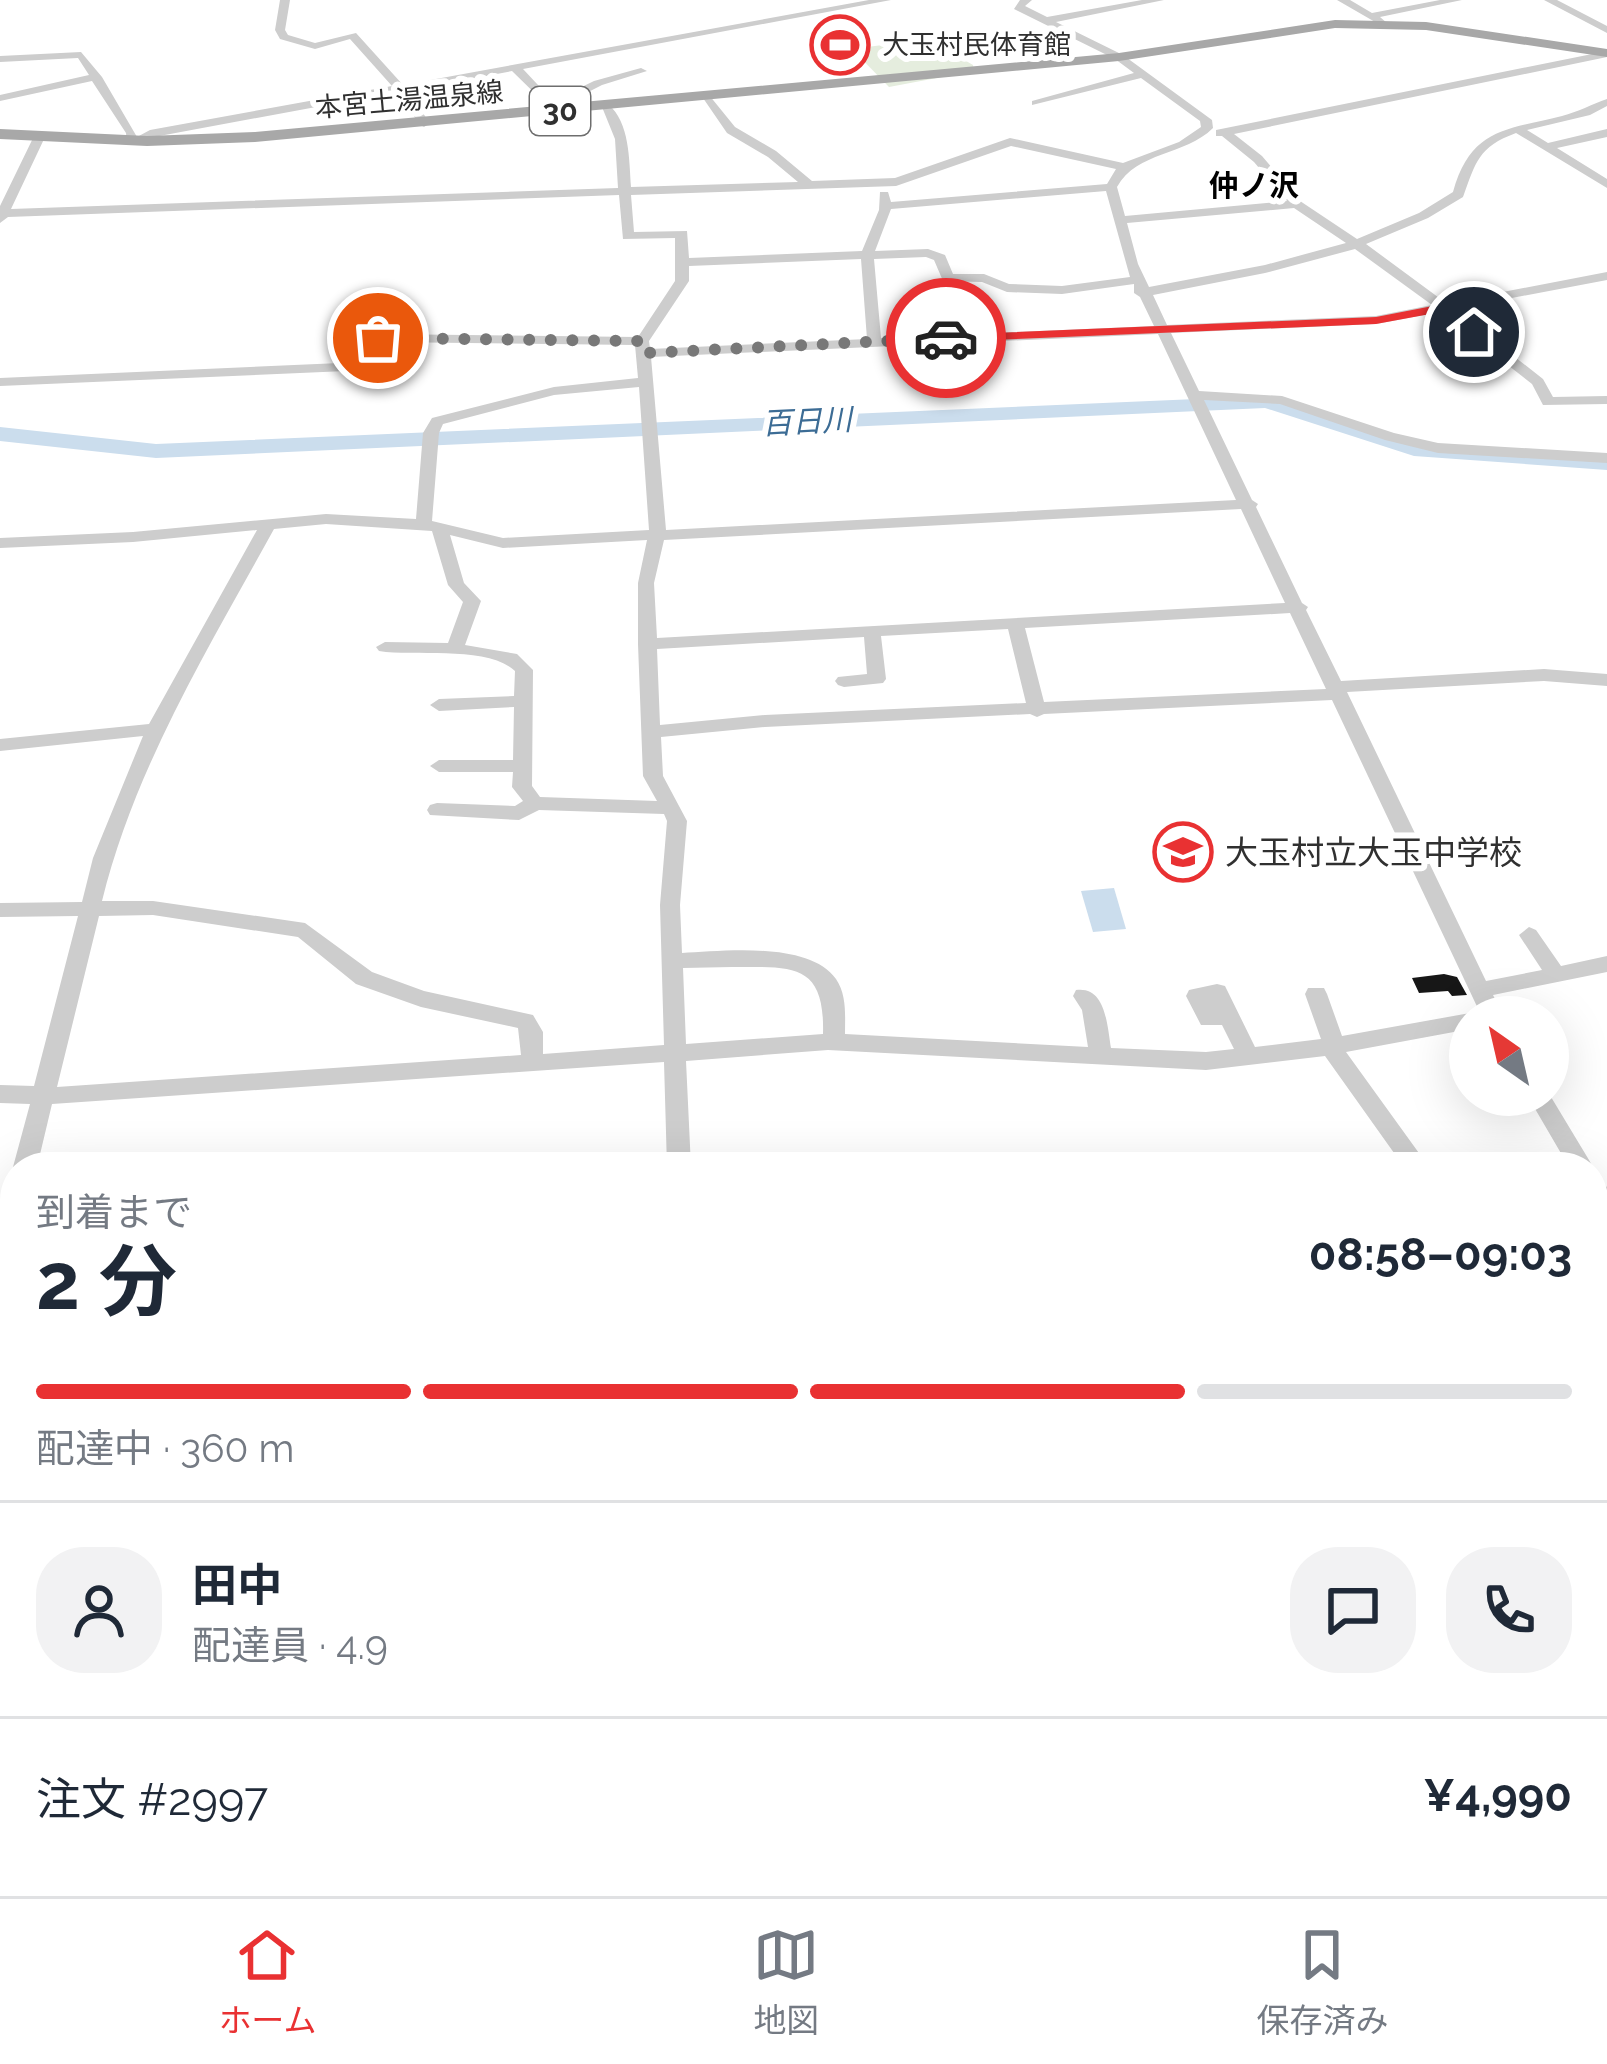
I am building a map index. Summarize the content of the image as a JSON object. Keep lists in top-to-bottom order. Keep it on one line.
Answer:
{"streets":{"main road":["本宮土湯温泉線","30"]},"districts":["仲ノ沢"],"water":["百日川"],"places":{"sports":["大玉村民体育館"],"school or university":["大玉村立大玉中学校"]},"north":"top left","page":{"heading":["2 分","到着まで","08:58–09:03"],"panel":["田中","配達員 · 4.9","注文 #2997","¥4,990"],"bar":"配達中 · 360 m","tabs":["ホーム","地図","保存済み"]}}
